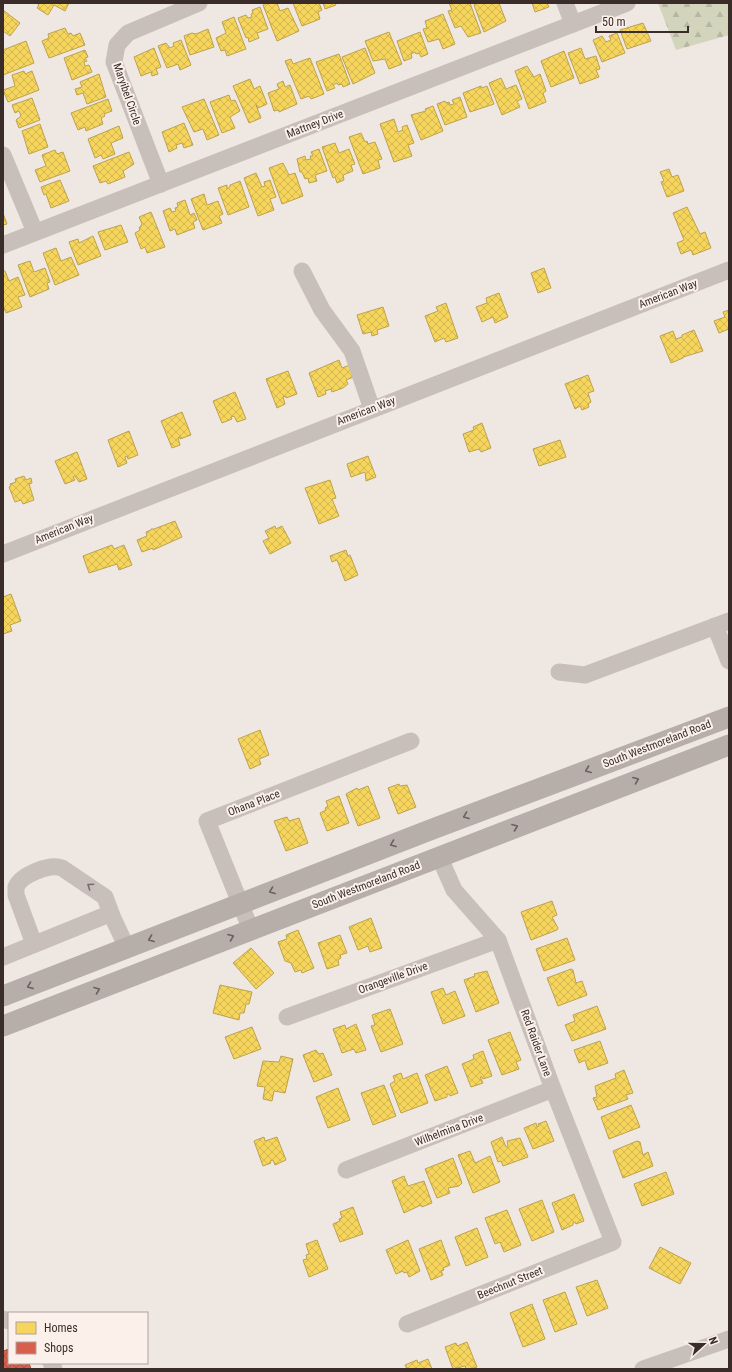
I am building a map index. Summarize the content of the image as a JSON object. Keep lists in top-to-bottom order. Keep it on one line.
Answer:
{"streets":{"main road":["South Westmoreland Road"],"street":["Maryibel Circle","Mattney Drive","American Way","Ohana Place","Orangeville Drive","Red Raider Lane","Wilhelmina Drive","Beechnut Street"]},"crossings":[["Maryibel Circle","Mattney Drive"],["South Westmoreland Road","Ohana Place"],["South Westmoreland Road","Red Raider Lane"],["Orangeville Drive","Red Raider Lane"],["Red Raider Lane","Wilhelmina Drive"],["Red Raider Lane","Beechnut Street"]],"legend":["Homes","Shops"],"scale_bar":"50 m","north":"right"}
